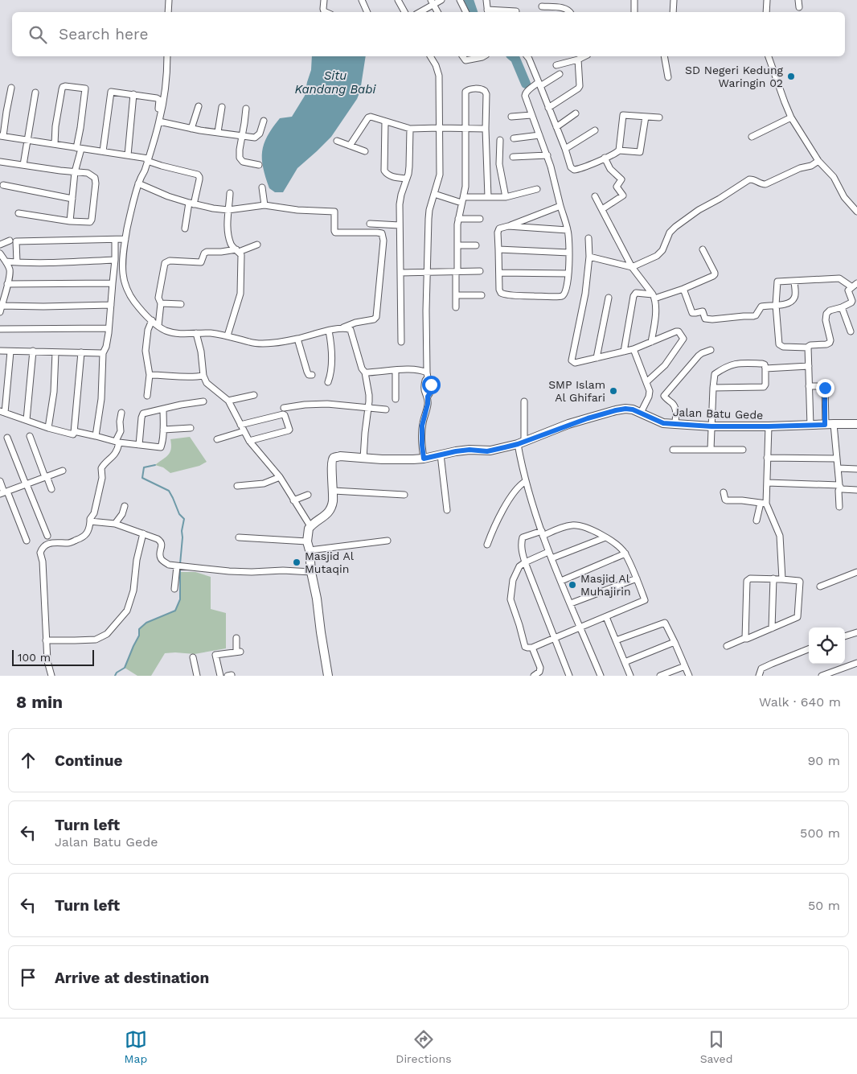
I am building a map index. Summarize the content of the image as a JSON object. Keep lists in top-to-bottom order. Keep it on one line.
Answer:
{"streets":{"street":["Jalan Batu Gede"]},"water":["Situ Kandang Babi"],"places":["SD Negeri Kedung Waringin 02","SMP Islam Al Ghifari","Masjid Al Mutaqin","Masjid Al Muhajirin"],"scale_bar":"100 m","page":{"search":"Search here","scale":"100 m","heading":["8 min","Walk · 640 m"],"list":[["Continue","90 m"],["Turn left","Jalan Batu Gede","500 m"],["Turn left","50 m"],"Arrive at destination"],"nav":["Map","Directions","Saved"]}}
